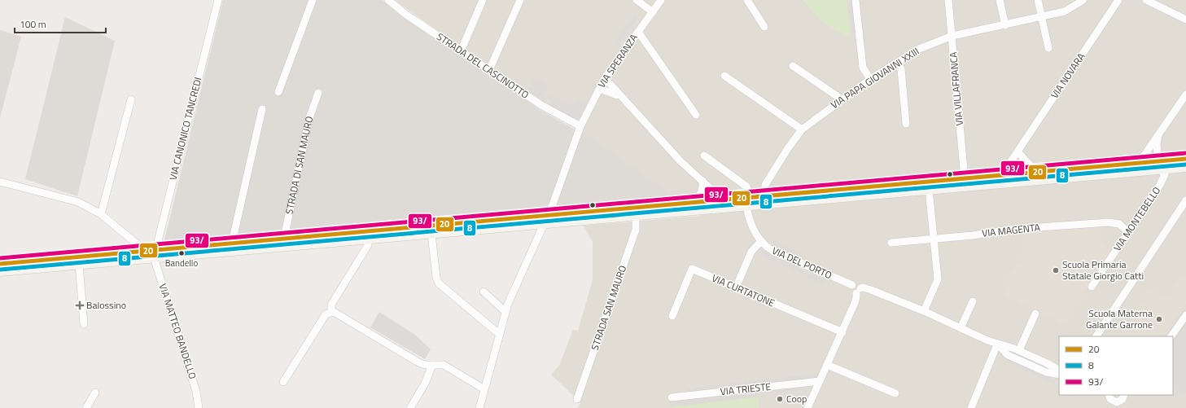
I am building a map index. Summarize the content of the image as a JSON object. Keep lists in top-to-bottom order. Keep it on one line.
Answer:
{"streets":{"street":["VIA SPERANZA","STRADA DEL CASCINOTTO","VIA NOVARA","VIA PAPA GIOVANNI XXIII","VIA VILLAFRANCA","VIA CANONICO TANCREDI","STRADA DI SAN MAURO","VIA MONTEBELLO","VIA MAGENTA","VIA DEL PORTO","VIA CURTATONE","STRADA SAN MAURO","VIA MATTEO BANDELLO","VIA TRIESTE"]},"crossings":[["VIA SPERANZA","STRADA DEL CASCINOTTO"],["VIA PAPA GIOVANNI XXIII","VIA VILLAFRANCA"],["VIA CANONICO TANCREDI","VIA MATTEO BANDELLO"],["VIA MONTEBELLO","VIA MAGENTA"]],"places":{"other":["Bandello","Scuola Primaria Statale Giorgio Catti","Scuola Materna Galante Garrone","Coop"],"health":["Balossino"]},"lines":["transit line 93/","transit line 20","transit line 8"],"legend":["20","8","93/"],"scale_bar":"100 m"}
